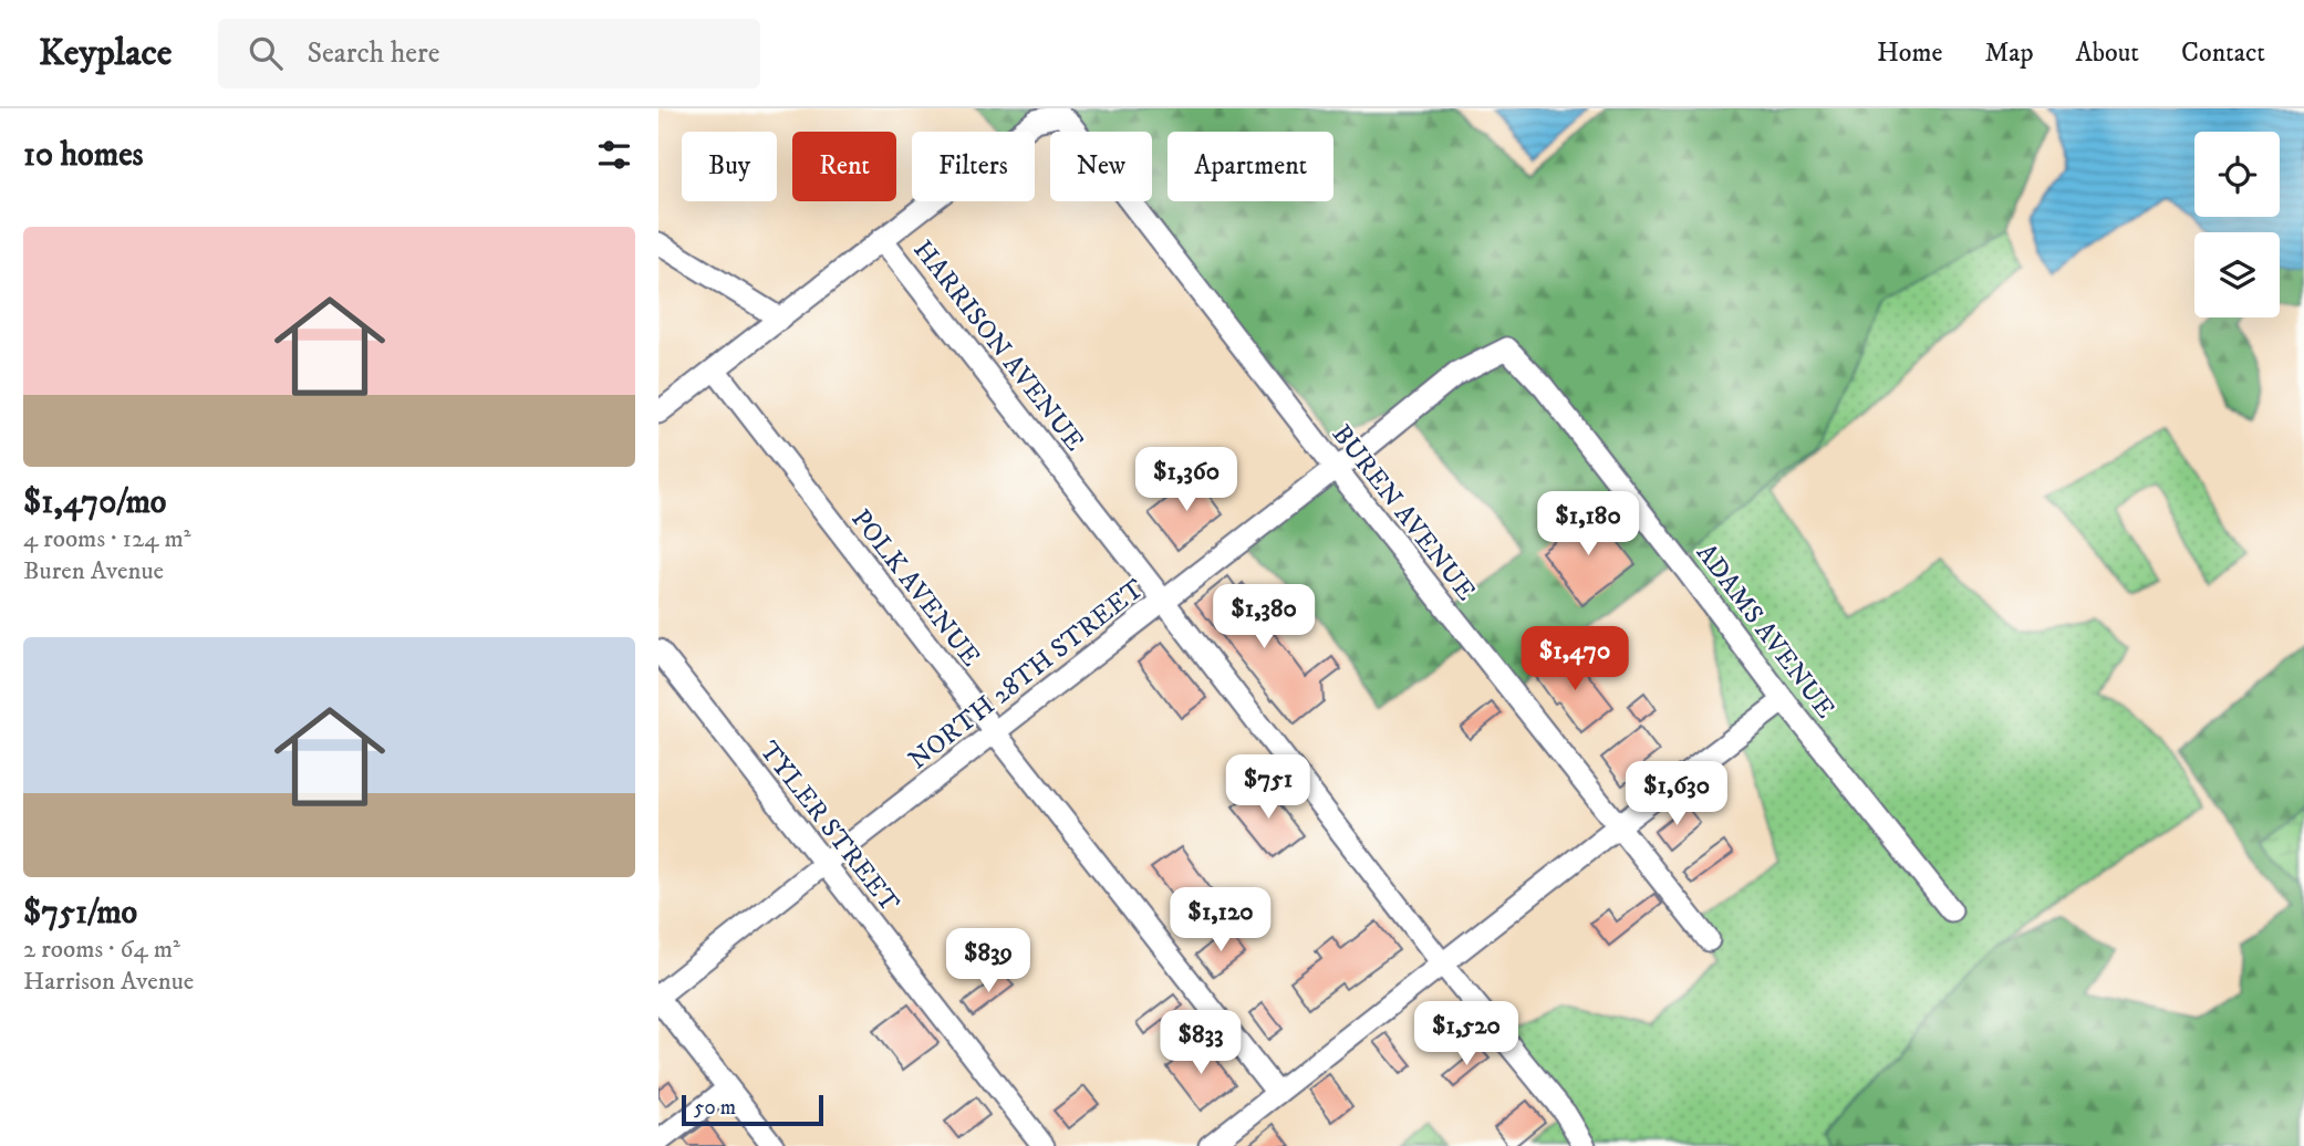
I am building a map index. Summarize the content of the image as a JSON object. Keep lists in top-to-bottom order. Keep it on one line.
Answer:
{"streets":{"street":["HARRISON AVENUE","BUREN AVENUE","POLK AVENUE","ADAMS AVENUE","NORTH 28TH STREET","TYLER STREET"]},"crossings":[["HARRISON AVENUE","BUREN AVENUE"],["HARRISON AVENUE","NORTH 28TH STREET"],["BUREN AVENUE","NORTH 28TH STREET"],["POLK AVENUE","NORTH 28TH STREET"],["ADAMS AVENUE","NORTH 28TH STREET"],["NORTH 28TH STREET","TYLER STREET"]],"scale_bar":"50 m","page":{"header":"Keyplace","search":"Search here","nav":["Home","Map","About","Contact"],"heading":"10 homes","chip":["Buy","Rent","Filters","New","Apartment"],"list":[{"name":"$1,470/mo","note":"4 rooms · 124 m² · Buren Avenue"},{"name":"$751/mo","note":"2 rooms · 64 m² · Harrison Avenue"}],"price":["$1,360","$1,180","$1,380","$1,470","$751","$1,630","$1,120","$839","$1,520","$833"],"scale":"50 m"}}
